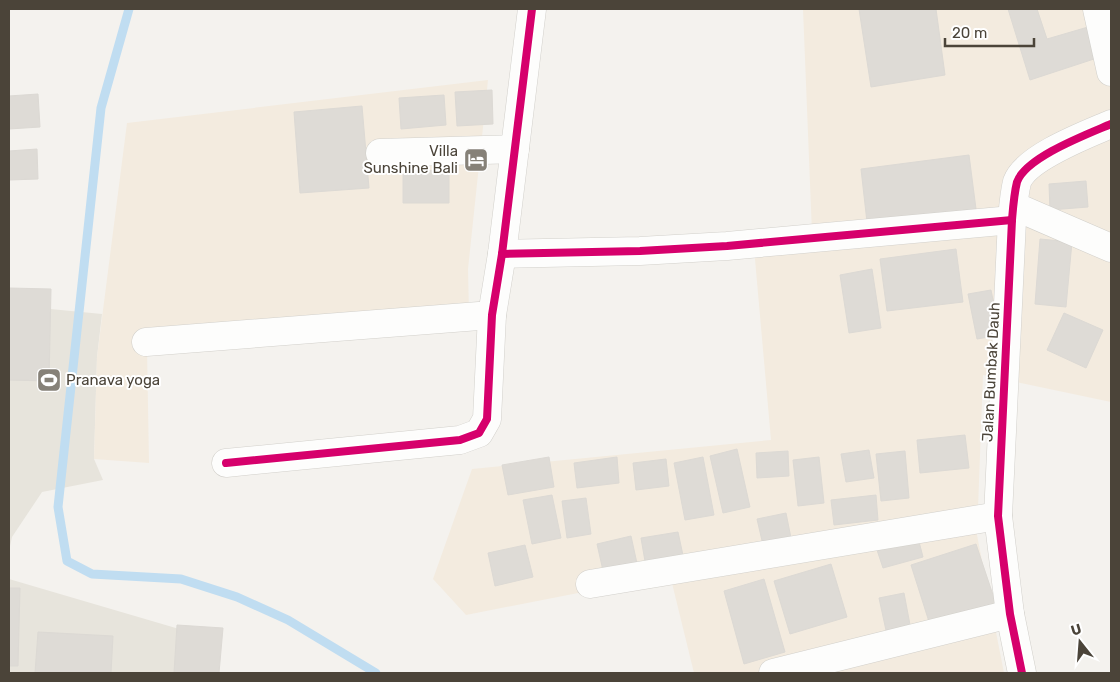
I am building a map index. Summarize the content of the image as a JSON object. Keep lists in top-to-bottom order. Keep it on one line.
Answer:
{"streets":{"street":["Jalan Bumbak Dauh"]},"places":{"hotel":["Villa Sunshine Bali"],"sports":["Pranava yoga"]},"scale_bar":"20 m","north":"top"}
